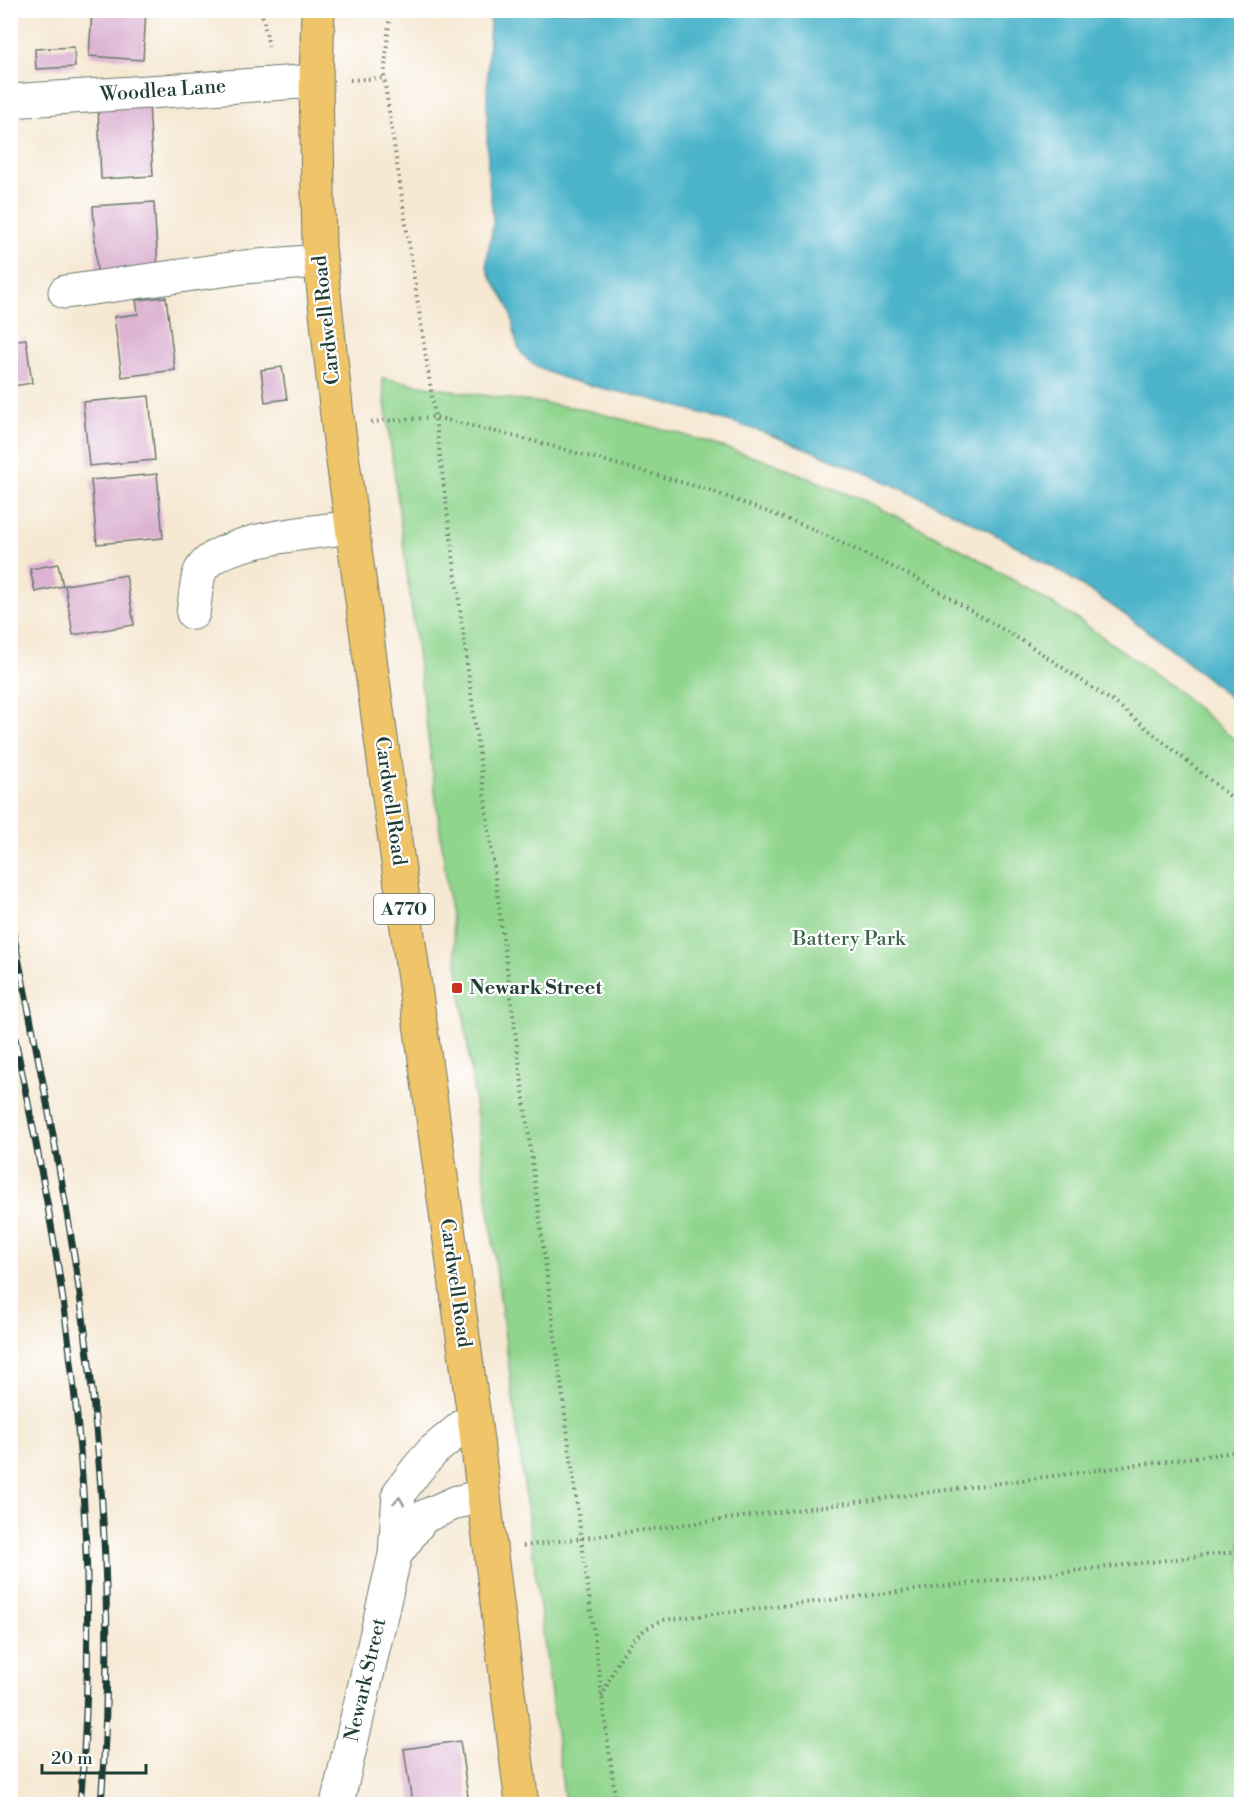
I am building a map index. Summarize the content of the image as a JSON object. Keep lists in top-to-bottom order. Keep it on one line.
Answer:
{"streets":{"main road":["Cardwell Road","A770"],"street":["Woodlea Lane","Newark Street"]},"crossings":[["Woodlea Lane","Cardwell Road"],["Cardwell Road","Newark Street"]],"parks":["Battery Park"],"places":{"transit":["Newark Street"]},"scale_bar":"20 m"}
